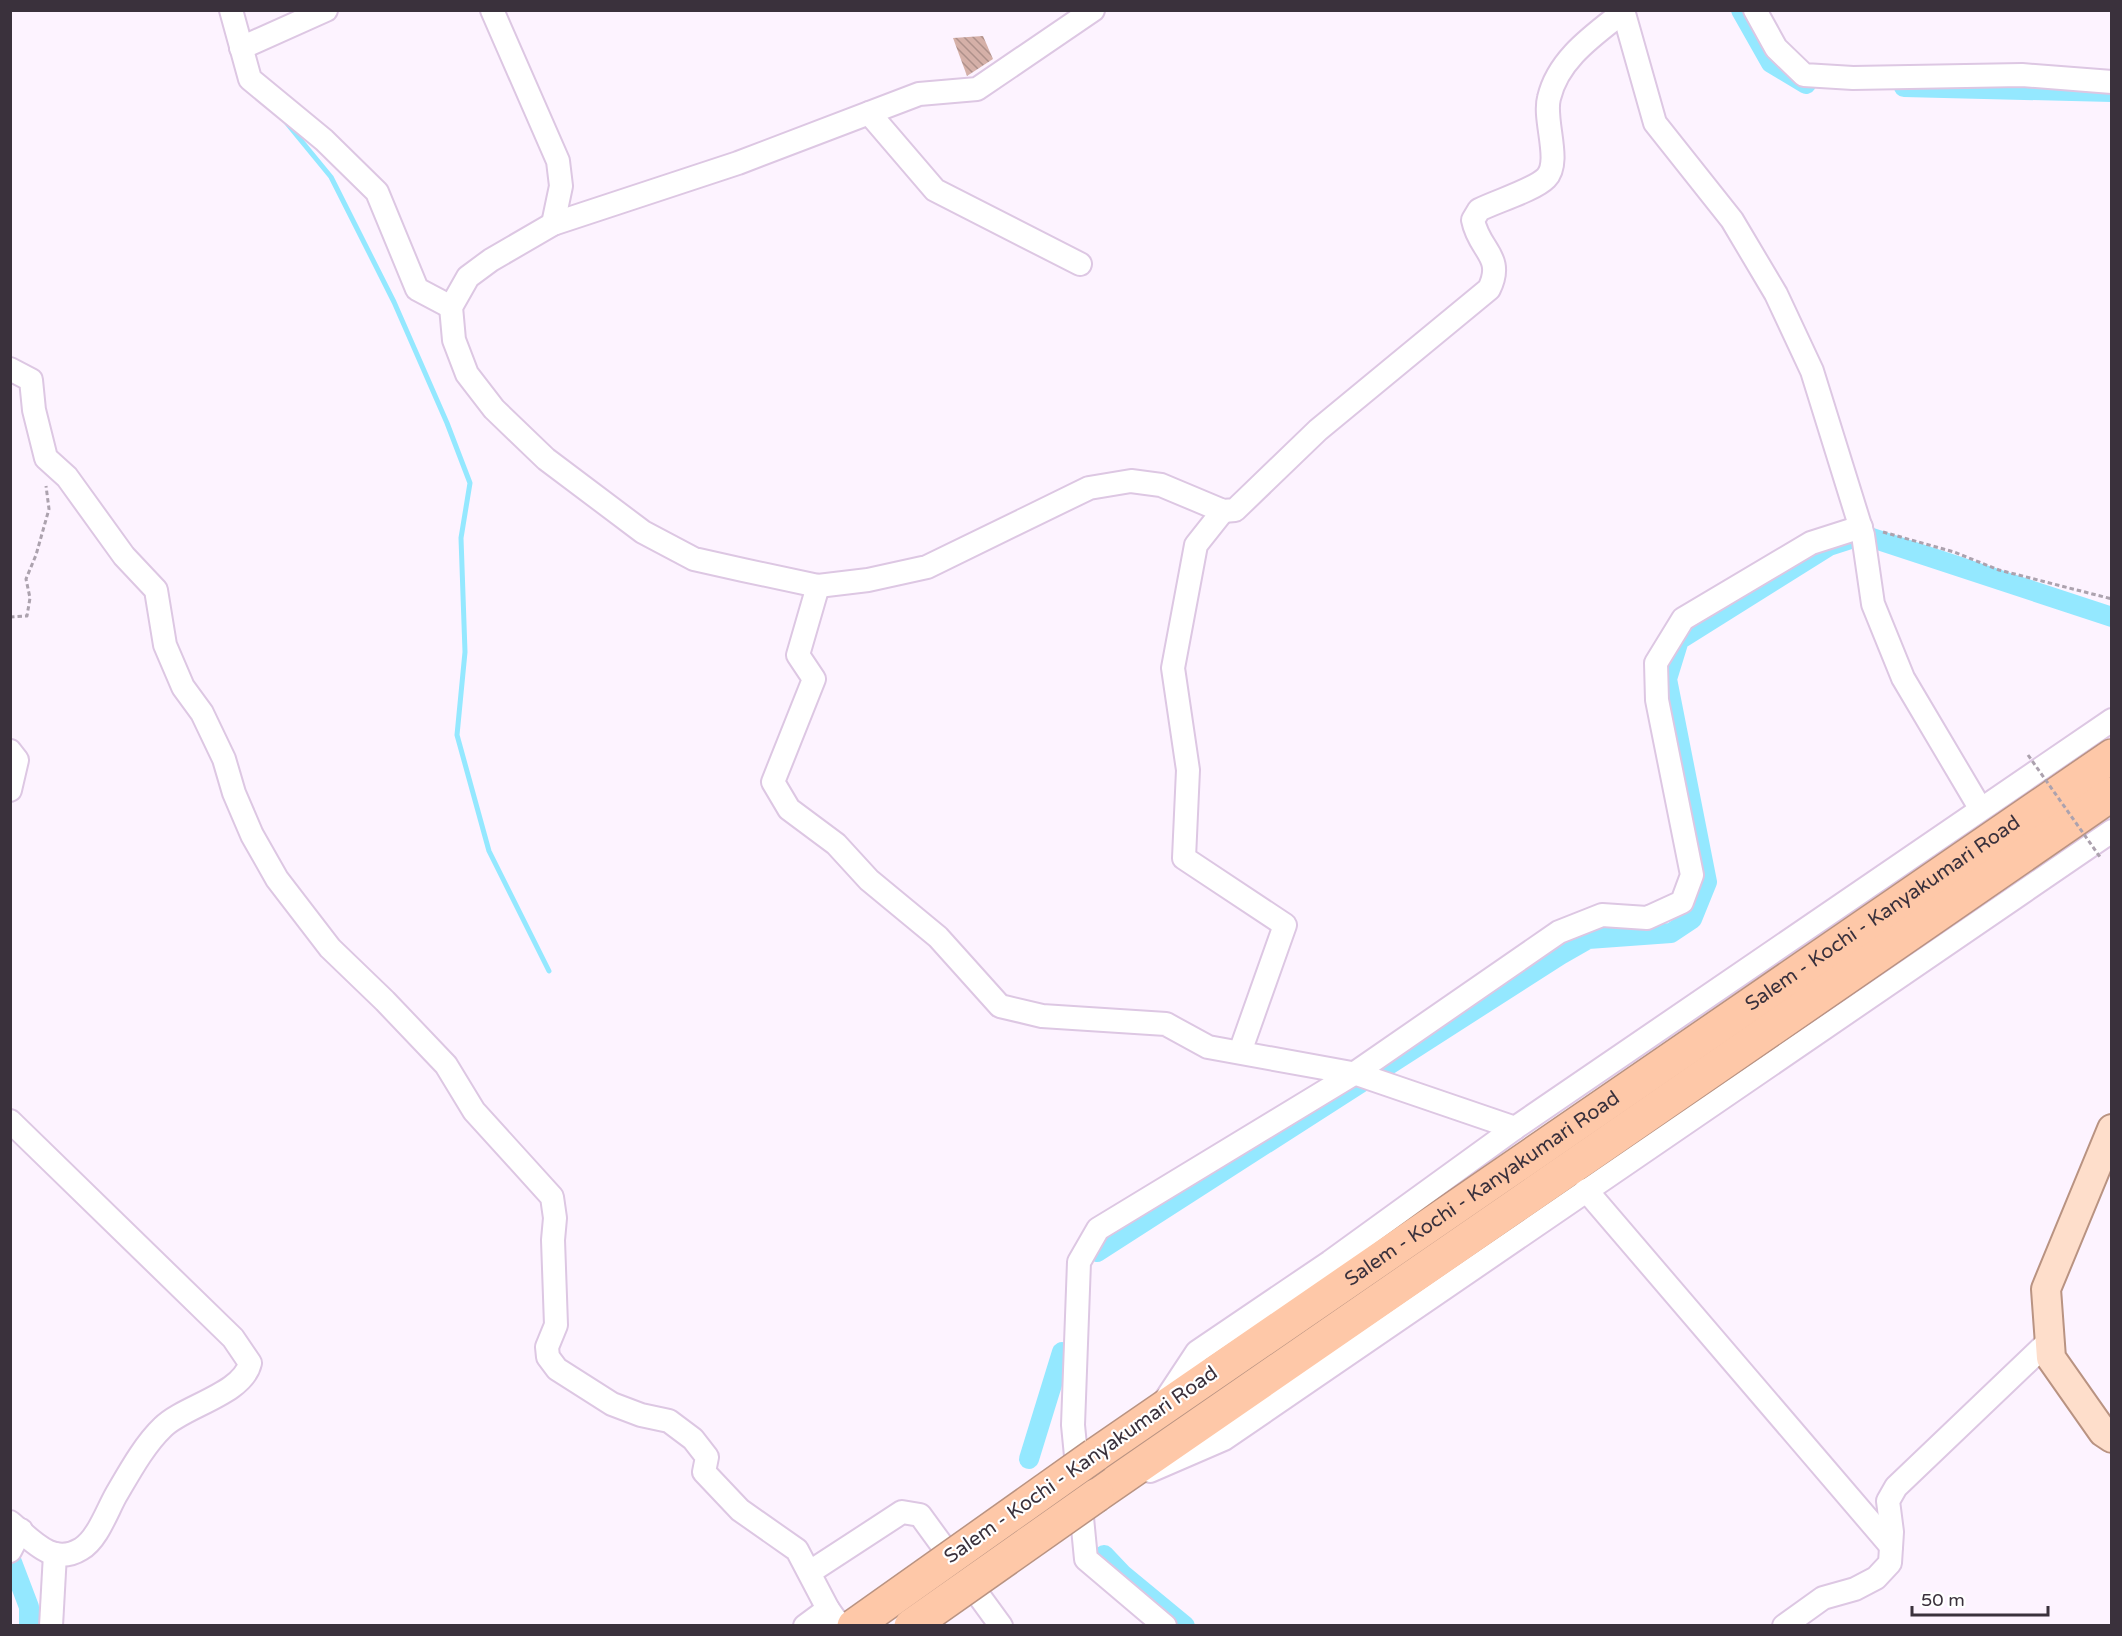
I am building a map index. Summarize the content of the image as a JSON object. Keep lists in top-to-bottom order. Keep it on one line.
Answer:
{"streets":{"highway":["Salem - Kochi - Kanyakumari Road"]},"scale_bar":"50 m"}
